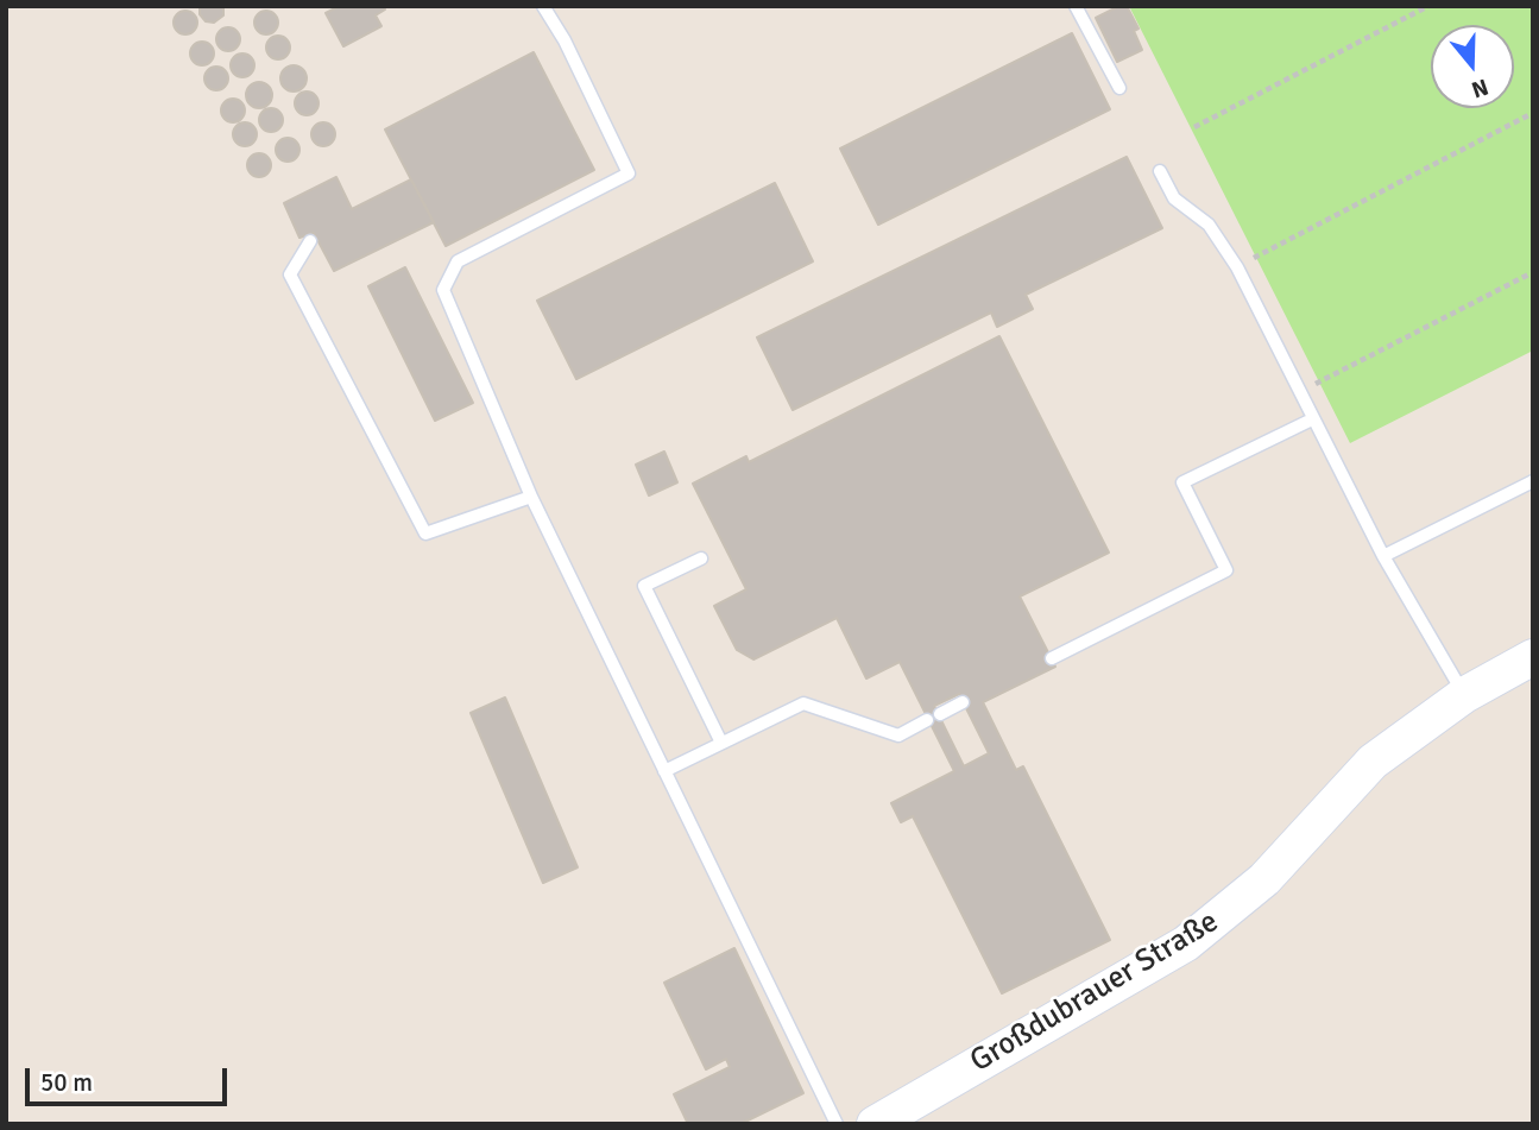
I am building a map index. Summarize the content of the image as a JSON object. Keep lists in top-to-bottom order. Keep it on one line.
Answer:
{"streets":{"main road":["Großdubrauer Straße"]},"scale_bar":"50 m","north":"bottom"}
